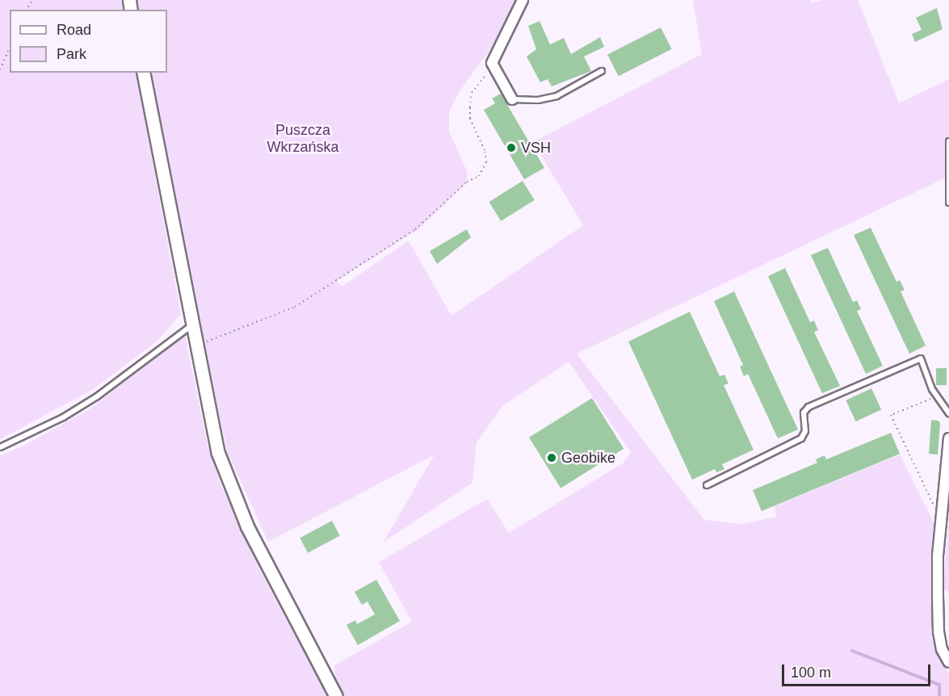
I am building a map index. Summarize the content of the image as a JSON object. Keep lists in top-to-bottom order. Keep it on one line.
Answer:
{"parks":["Puszcza Wkrzańska"],"places":["VSH","Geobike"],"legend":["Road","Park"],"scale_bar":"100 m"}
